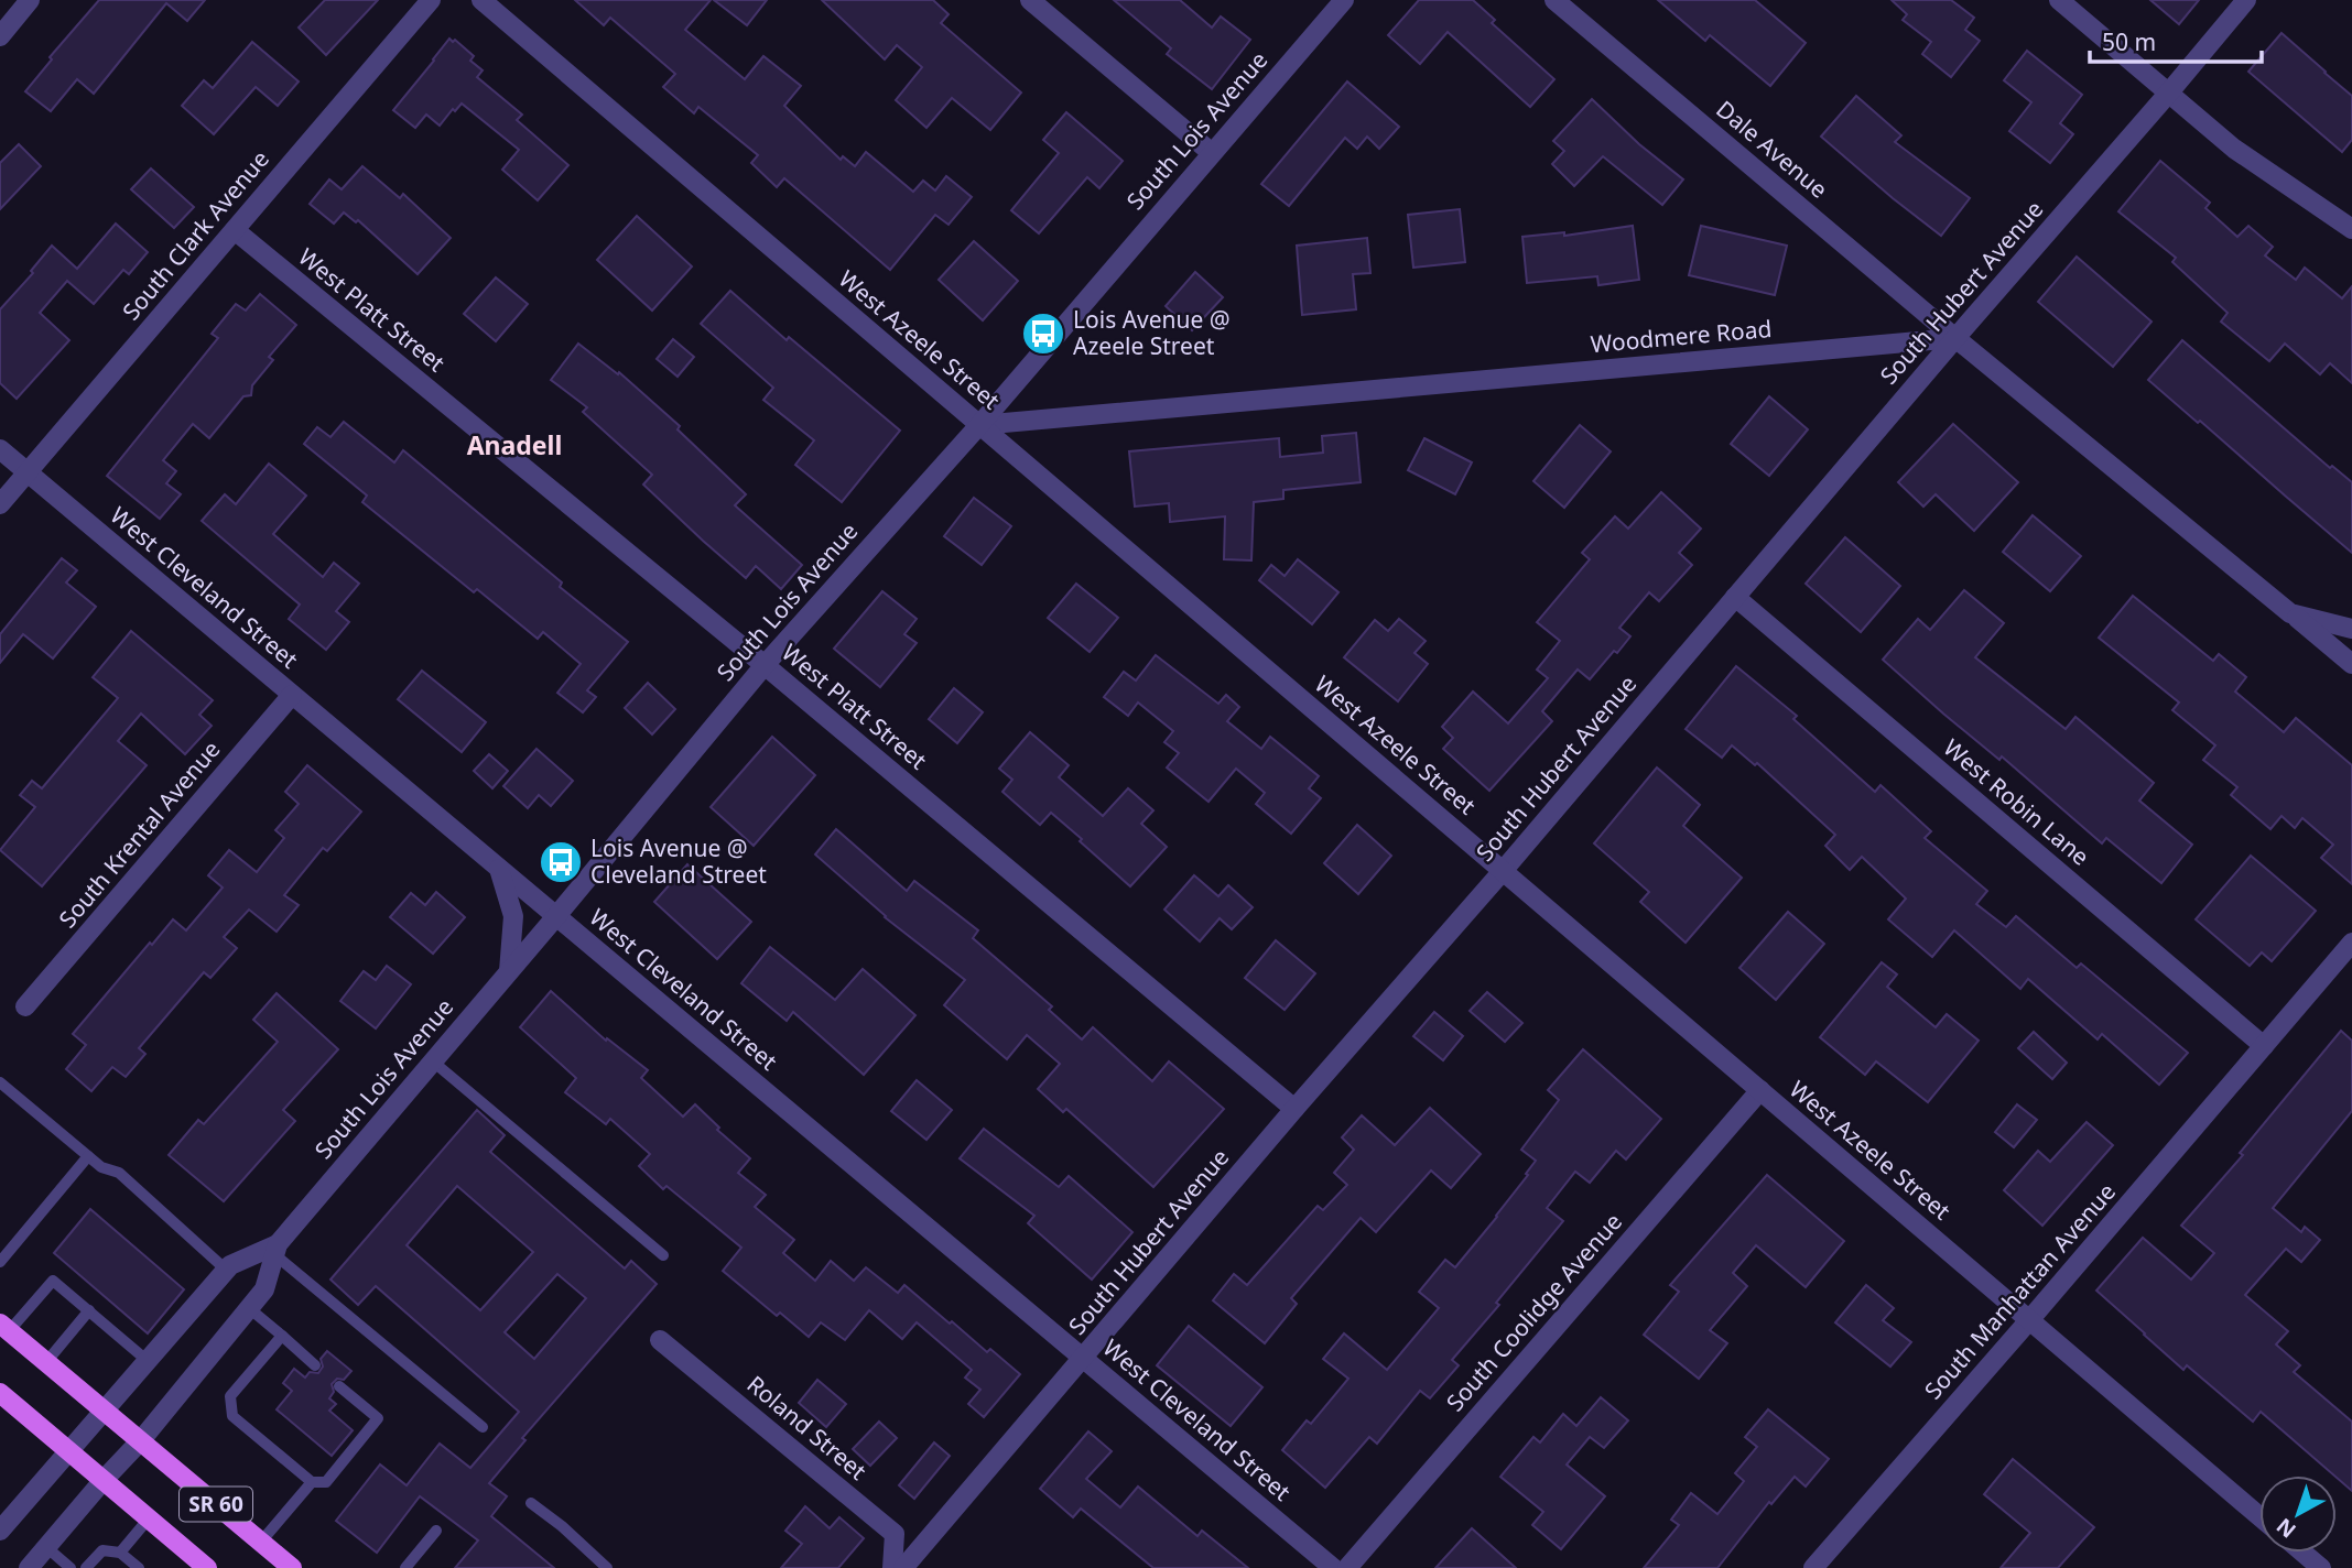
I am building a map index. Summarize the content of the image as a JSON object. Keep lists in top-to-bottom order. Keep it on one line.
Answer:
{"streets":{"main road":["SR 60"],"street":["South Lois Avenue","Dale Avenue","South Clark Avenue","South Hubert Avenue","West Platt Street","Woodmere Road","West Azeele Street","West Cleveland Street","West Robin Lane","South Krental Avenue","South Manhattan Avenue","South Coolidge Avenue","Roland Street"]},"crossings":[["South Lois Avenue","West Platt Street"],["South Lois Avenue","Woodmere Road"],["South Lois Avenue","West Azeele Street"],["South Lois Avenue","West Cleveland Street"],["South Lois Avenue","SR 60"],["Dale Avenue","South Hubert Avenue"],["Dale Avenue","Woodmere Road"],["South Clark Avenue","West Platt Street"],["South Clark Avenue","West Cleveland Street"],["South Hubert Avenue","West Platt Street"],["South Hubert Avenue","Woodmere Road"],["South Hubert Avenue","West Azeele Street"],["South Hubert Avenue","West Cleveland Street"],["South Hubert Avenue","West Robin Lane"],["Woodmere Road","West Azeele Street"],["West Azeele Street","South Manhattan Avenue"],["West Azeele Street","South Coolidge Avenue"],["West Cleveland Street","South Krental Avenue"],["West Robin Lane","South Manhattan Avenue"]],"districts":["Anadell"],"places":{"bus stop":["Lois Avenue @ Azeele Street","Lois Avenue @ Cleveland Street"]},"scale_bar":"50 m","north":"bottom left"}
